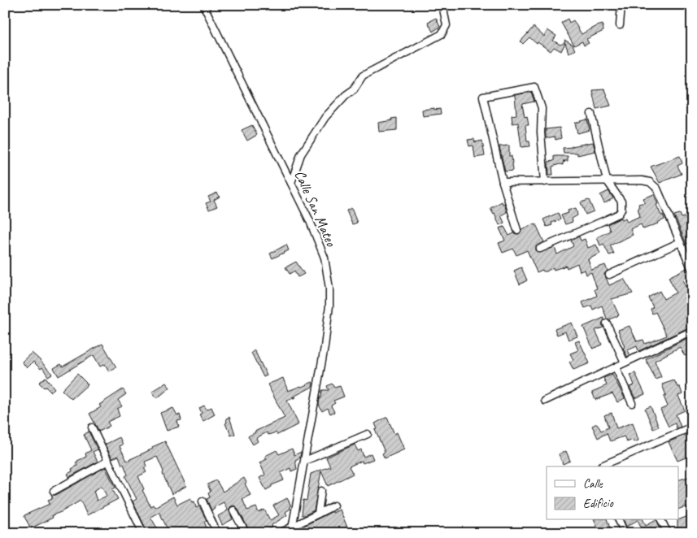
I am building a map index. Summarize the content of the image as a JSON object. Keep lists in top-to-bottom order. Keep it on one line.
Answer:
{"streets":{"street":["Calle San Mateo"]},"legend":["Calle","Edificio"]}
